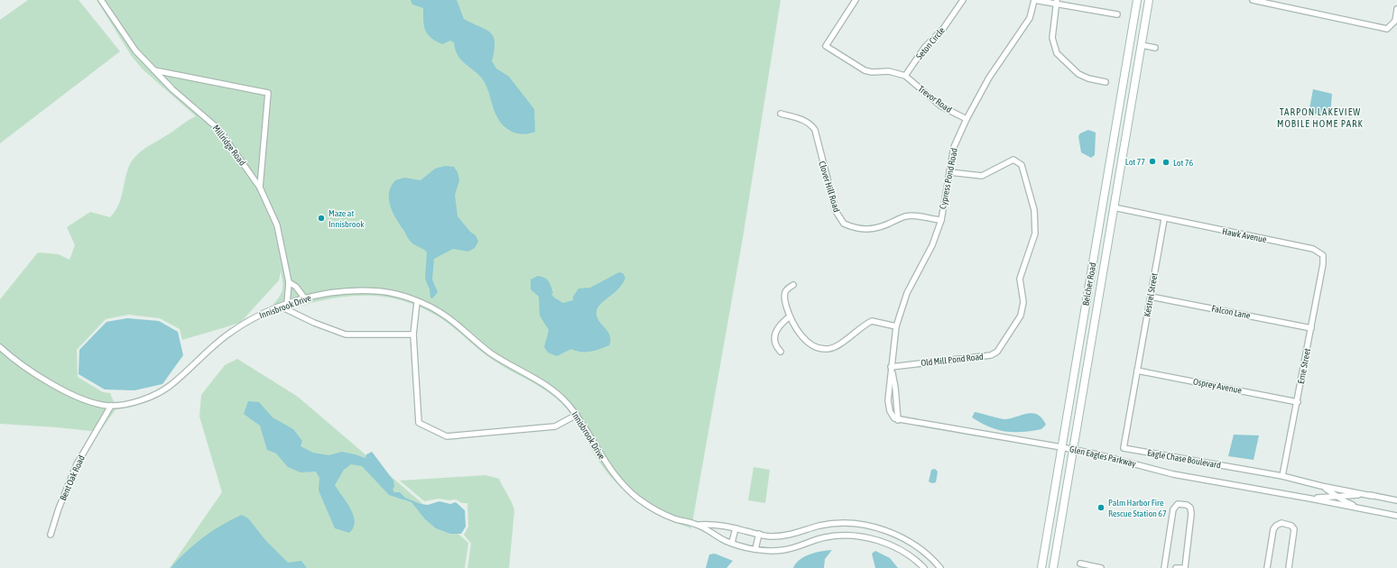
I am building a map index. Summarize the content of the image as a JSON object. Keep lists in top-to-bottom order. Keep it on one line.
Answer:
{"streets":{"main road":["Belcher Road"],"street":["Seton Circle","Trevor Road","Millridge Road","Cypress Pond Road","Clover Hill Road","Hawk Avenue","Kestrel Street","Innisbrook Drive","Falcon Lane","Old Mill Pond Road","Erne Street","Osprey Avenue","Glen Eagles Parkway","Eagle Chase Boulevard","Bent Oak Road"]},"crossings":[["Seton Circle","Trevor Road"],["Trevor Road","Cypress Pond Road"],["Millridge Road","Innisbrook Drive"],["Cypress Pond Road","Clover Hill Road"],["Cypress Pond Road","Old Mill Pond Road"],["Cypress Pond Road","Glen Eagles Parkway"],["Hawk Avenue","Belcher Road"],["Hawk Avenue","Kestrel Street"],["Hawk Avenue","Erne Street"],["Belcher Road","Glen Eagles Parkway"],["Kestrel Street","Falcon Lane"],["Kestrel Street","Osprey Avenue"],["Kestrel Street","Eagle Chase Boulevard"],["Innisbrook Drive","Bent Oak Road"],["Falcon Lane","Erne Street"],["Erne Street","Osprey Avenue"],["Erne Street","Eagle Chase Boulevard"],["Osprey Avenue","Eagle Chase Boulevard"],["Glen Eagles Parkway","Eagle Chase Boulevard"]],"districts":["TARPON LAKEVIEW MOBILE HOME PARK"],"places":["Lot 77","Lot 76","Maze at Innisbrook","Palm Harbor Fire Rescue Station 67"]}
